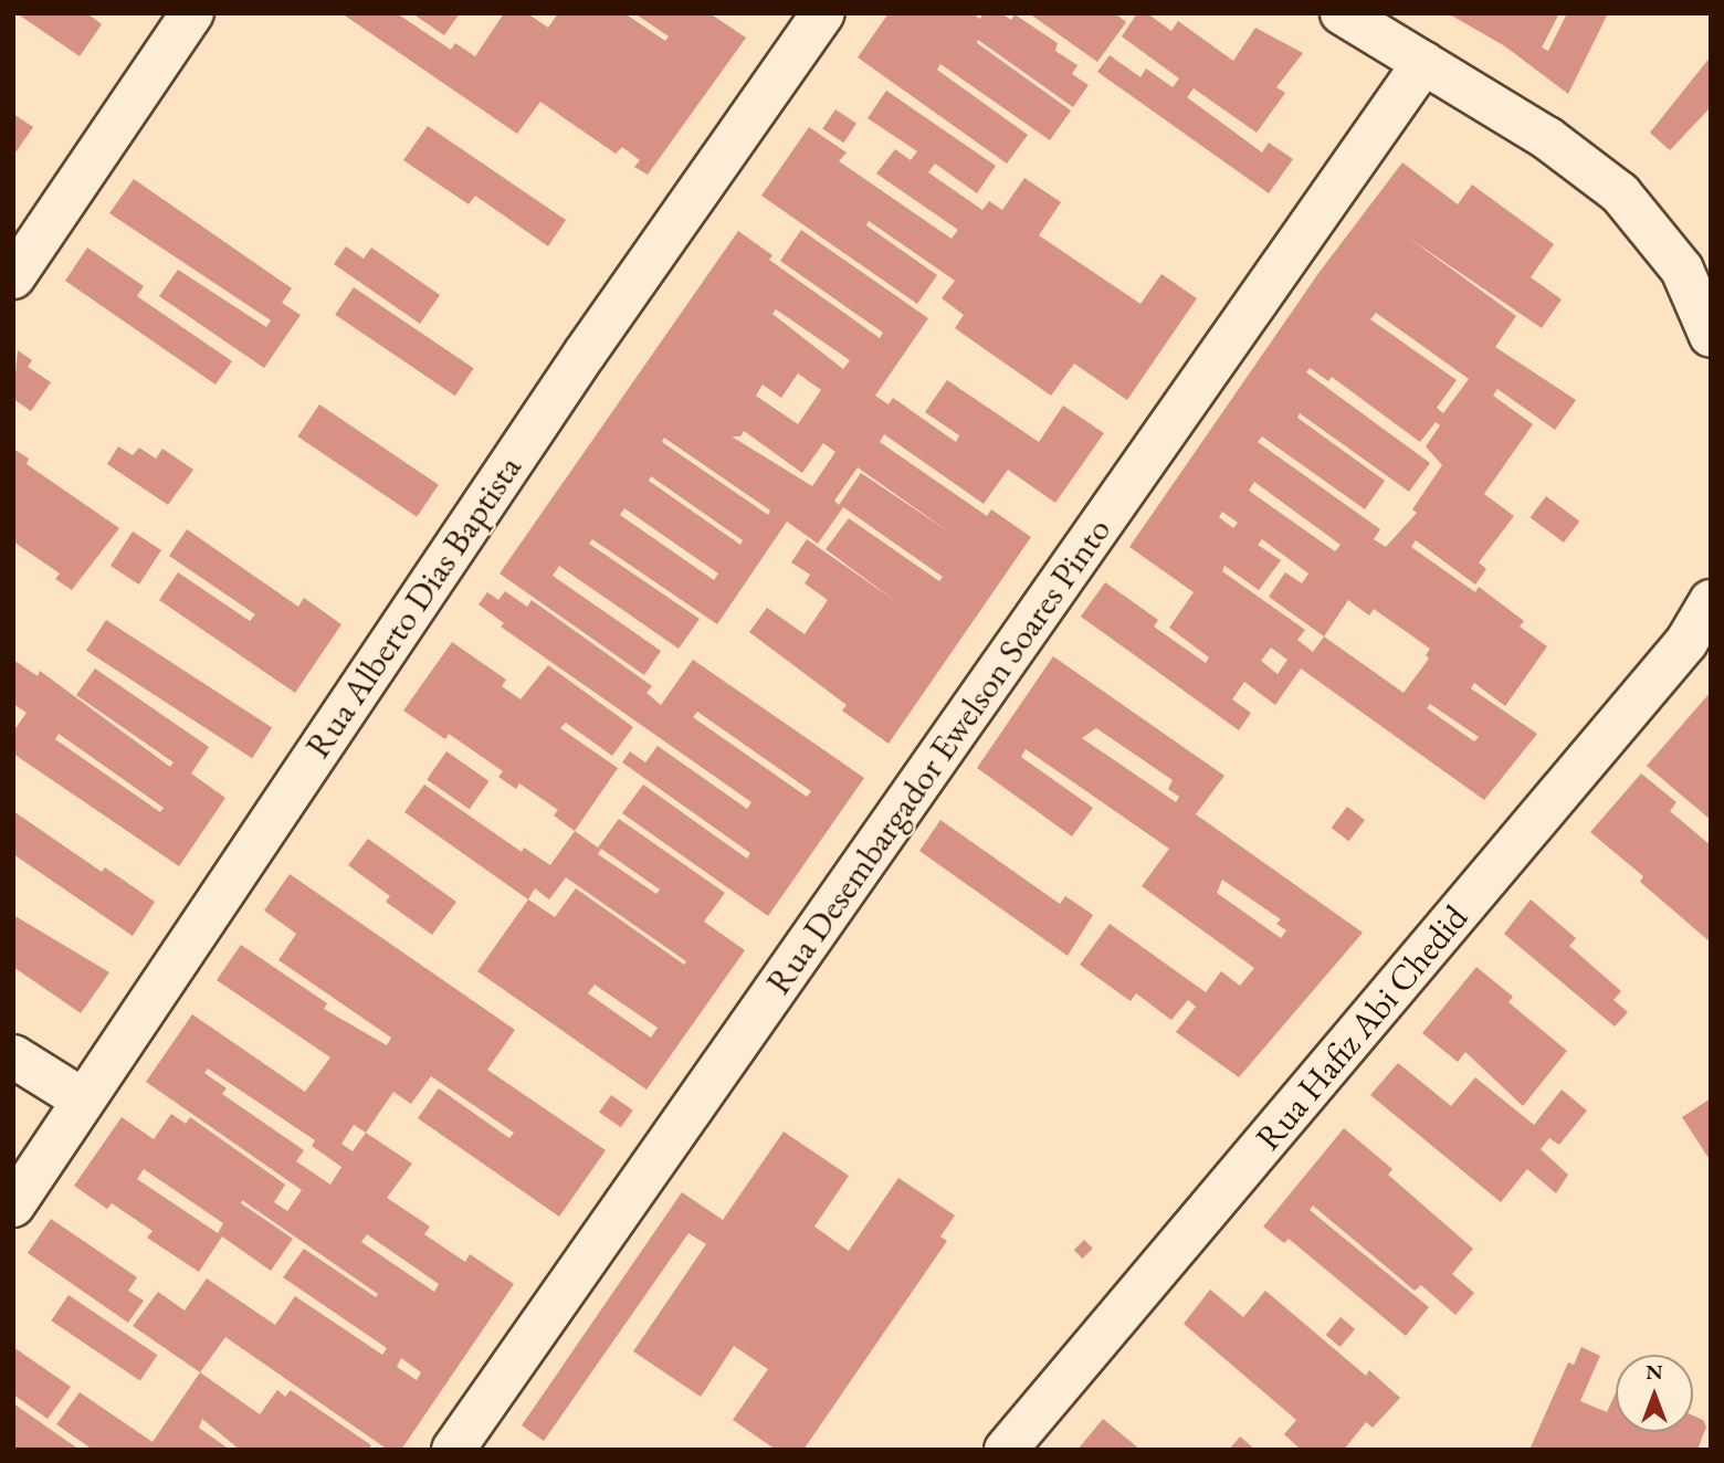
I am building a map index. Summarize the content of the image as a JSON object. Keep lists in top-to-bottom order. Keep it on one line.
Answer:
{"streets":{"street":["Rua Alberto Dias Baptista","Rua Desembargador Ewelson Soares Pinto","Rua Hafiz Abi Chedid"]},"north":"top"}
